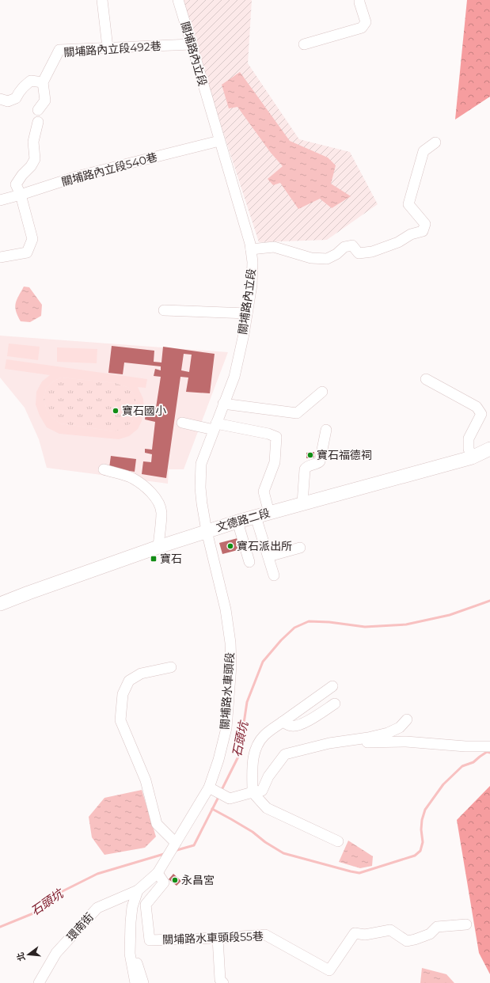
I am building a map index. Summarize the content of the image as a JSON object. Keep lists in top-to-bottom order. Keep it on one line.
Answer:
{"streets":{"main road":["文德路二段"],"street":["關埔路內立段492巷","關埔路內立段","關埔路內立段540巷","關埔路水車頭段","環南街","關埔路水車頭段55巷"]},"crossings":[["關埔路內立段492巷","關埔路內立段"],["關埔路內立段","關埔路內立段540巷"],["關埔路內立段","文德路二段"],["關埔路內立段","關埔路水車頭段"],["文德路二段","關埔路水車頭段"],["關埔路水車頭段","關埔路水車頭段55巷"]],"water":["石頭坑"],"places":{"other":["寶石國小","寶石福德祠","寶石派出所","永昌宮"],"transit":["寶石"]},"north":"left"}
